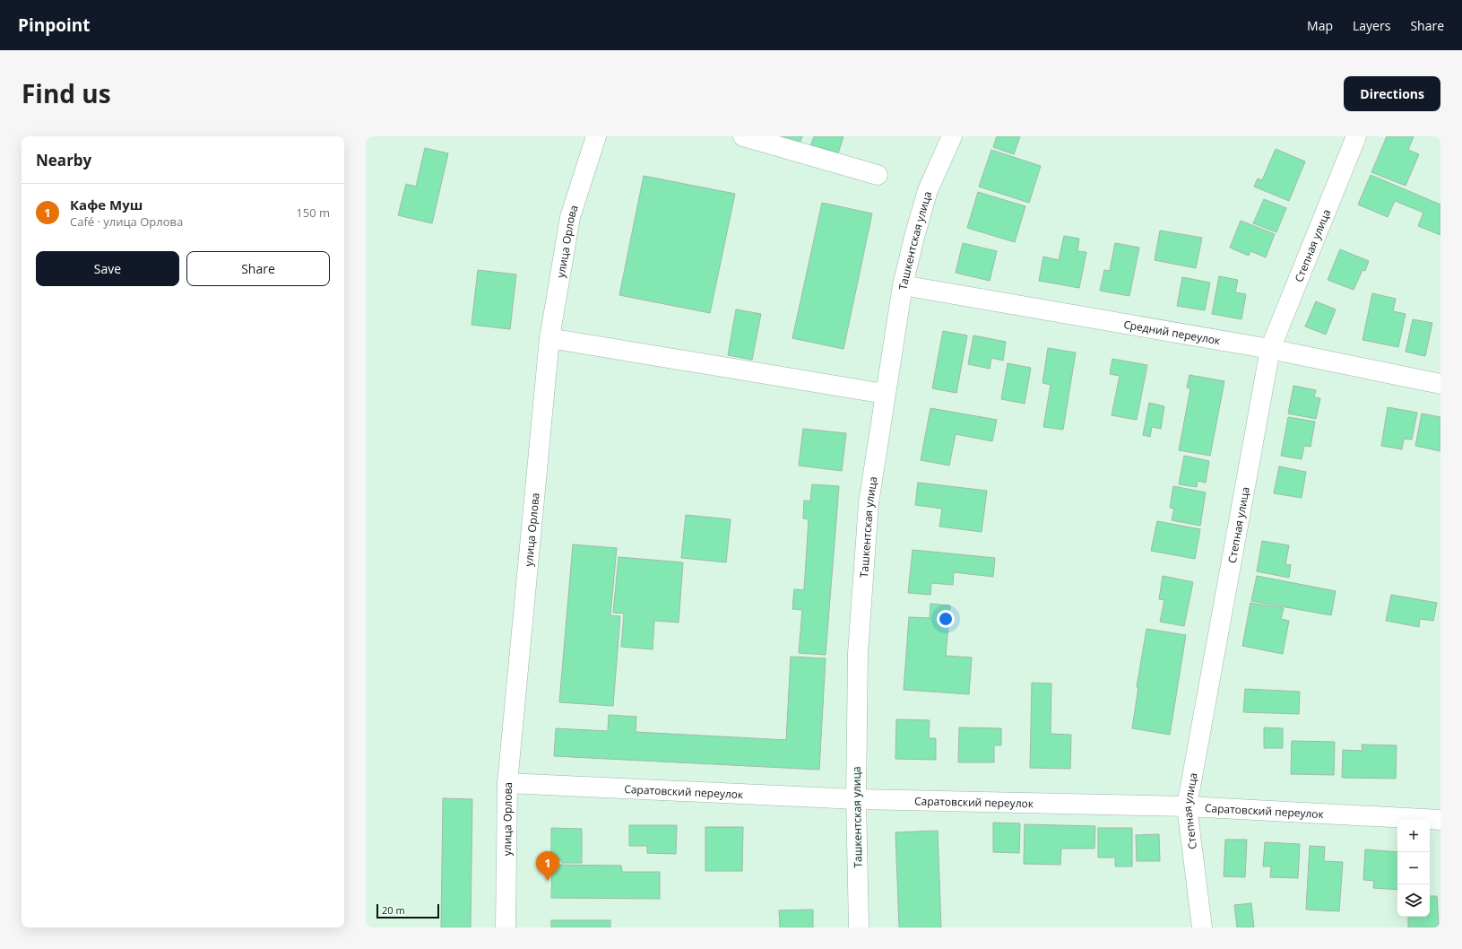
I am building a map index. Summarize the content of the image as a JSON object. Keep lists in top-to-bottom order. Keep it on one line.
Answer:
{"streets":{"street":["Ташкентская улица","улица Орлова","Степная улица","Средний переулок","Саратовский переулок"]},"crossings":[["Ташкентская улица","Средний переулок"],["Ташкентская улица","Саратовский переулок"],["улица Орлова","Саратовский переулок"],["Степная улица","Средний переулок"],["Степная улица","Саратовский переулок"]],"scale_bar":"20 m","page":{"header":"Pinpoint","nav":["Map","Layers","Share"],"title":"Find us","buttons":["Directions",["Save","Share"]],"heading":"Nearby","list":[{"mark":"1","name":"Кафе Муш","note":"Café · улица Орлова","value":"150 m"}],"map_buttons":["+","−"],"pins":"1","scale":"20 m"}}
